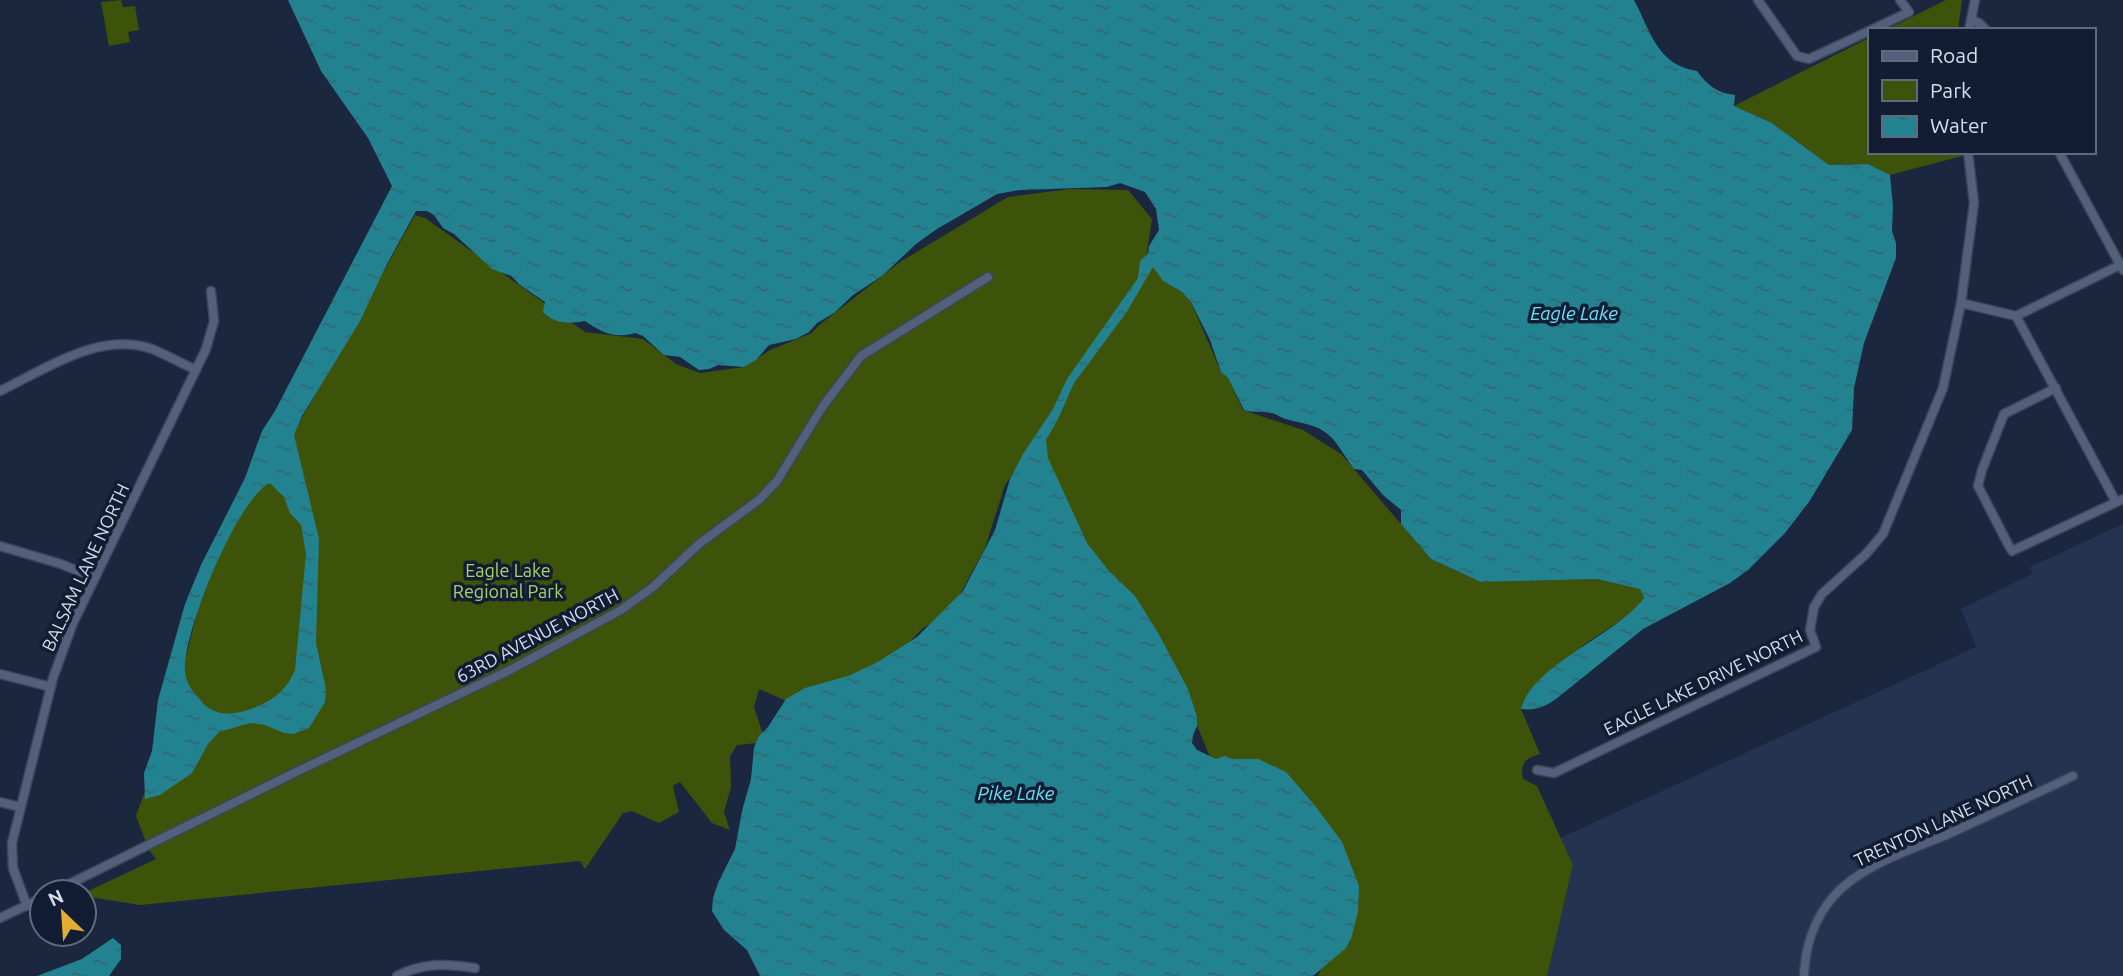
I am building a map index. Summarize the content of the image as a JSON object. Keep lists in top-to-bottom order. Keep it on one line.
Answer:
{"streets":{"street":["BALSAM LANE NORTH","63RD AVENUE NORTH","EAGLE LAKE DRIVE NORTH","TRENTON LANE NORTH"]},"water":["Eagle Lake","Pike Lake"],"parks":["Eagle Lake Regional Park"],"legend":["Road","Park","Water"],"north":"top left"}
